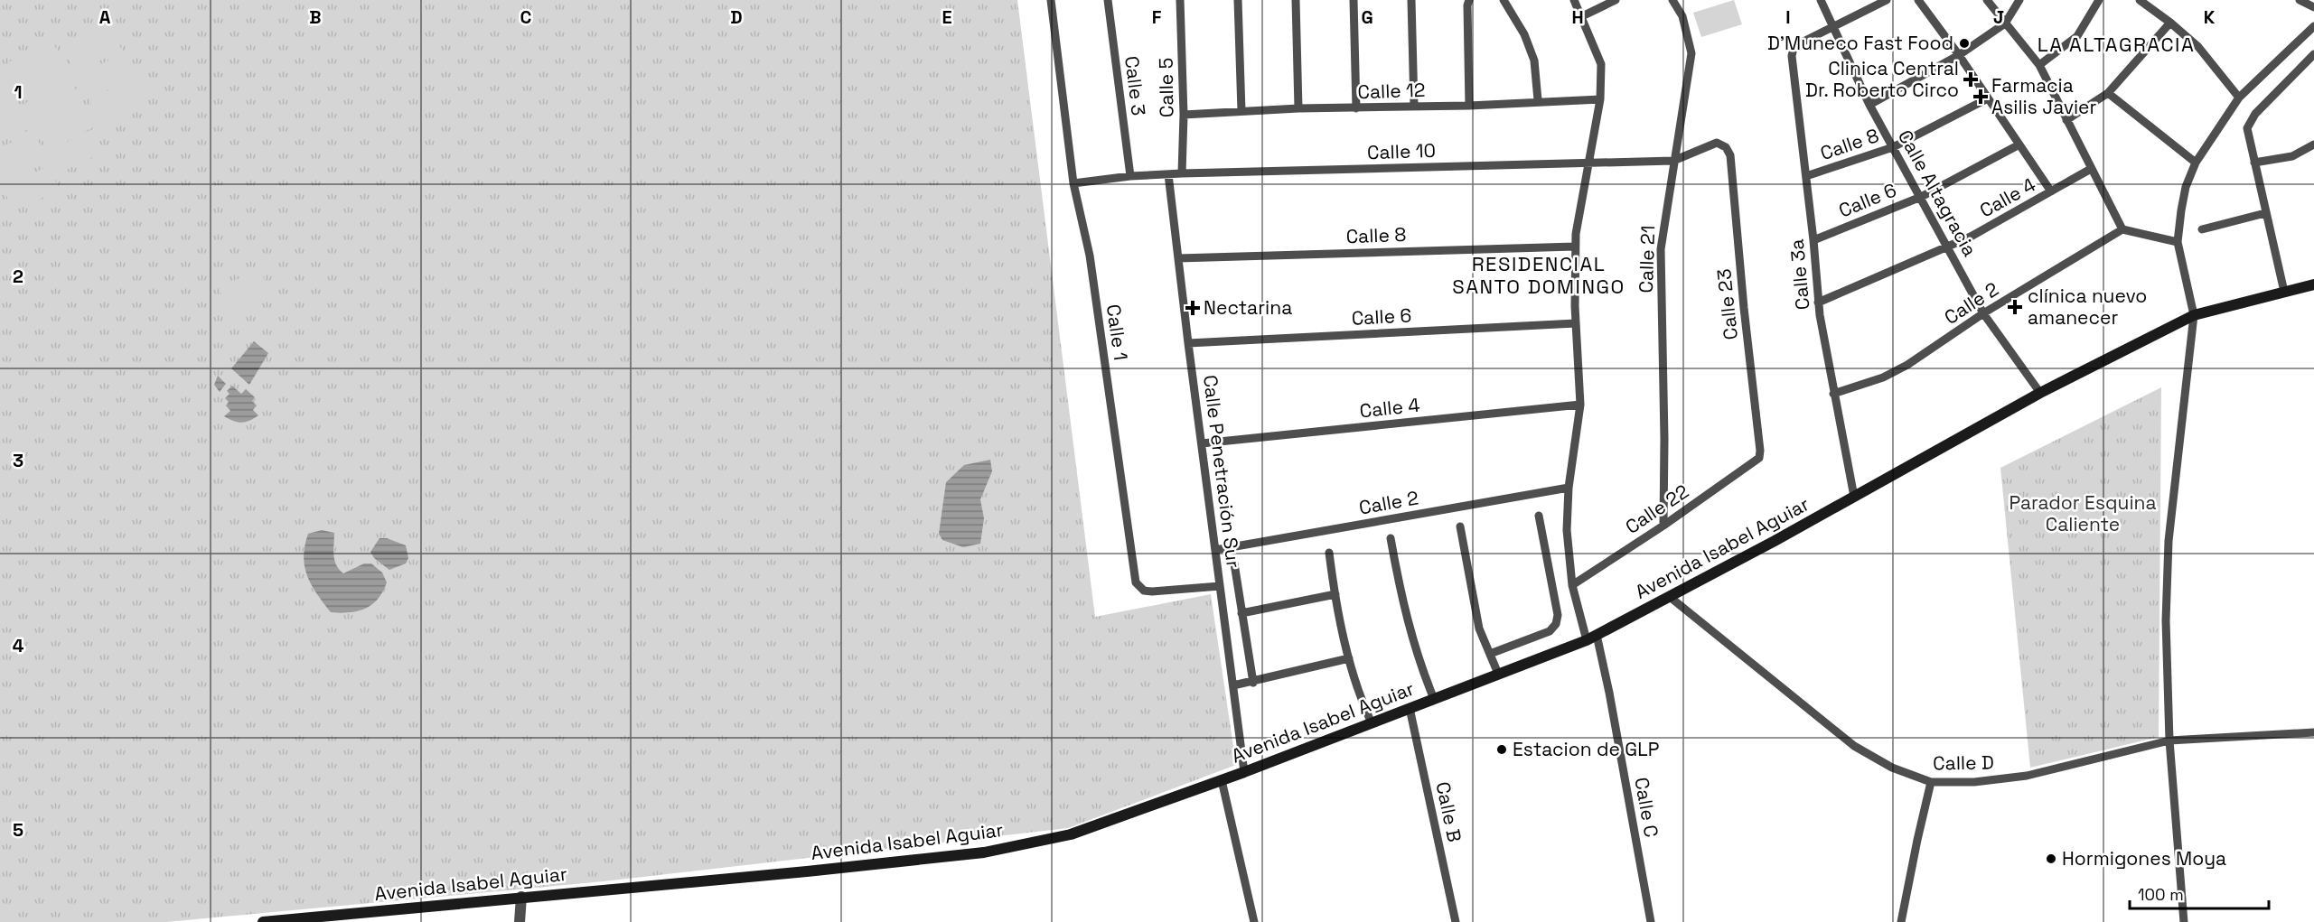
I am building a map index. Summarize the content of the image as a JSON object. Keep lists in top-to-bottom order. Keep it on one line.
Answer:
{"streets":{"main road":["Avenida Isabel Aguiar"],"street":["Calle 3","Calle 5","Calle 12","Calle 8","Calle 10","Calle Altagracia","Calle 4","Calle 6","Calle 21","Calle 3a","Calle 2","Calle 23","Calle 1","Calle Penetración Sur","Calle 22","Calle D","Calle C","Calle B"]},"crossings":[["Calle 3","Calle 10"],["Calle 5","Calle 12"],["Calle 5","Calle 10"],["Calle 12","Calle C"],["Calle 8","Calle Altagracia"],["Calle 8","Calle 3a"],["Calle 8","Calle Penetración Sur"],["Calle 8","Calle C"],["Calle 10","Calle 21"],["Calle 10","Calle 23"],["Calle 10","Calle 1"],["Calle 10","Calle Penetración Sur"],["Calle 10","Calle C"],["Calle Altagracia","Calle 4"],["Calle Altagracia","Calle 6"],["Calle Altagracia","Calle 3a"],["Calle Altagracia","Calle 2"],["Calle Altagracia","Avenida Isabel Aguiar"],["Calle 4","Calle 3a"],["Calle 4","Calle Penetración Sur"],["Calle 4","Calle C"],["Calle 6","Calle 3a"],["Calle 6","Calle Penetración Sur"],["Calle 6","Calle C"],["Calle 21","Calle 22"],["Calle 3a","Calle 2"],["Calle 3a","Avenida Isabel Aguiar"],["Calle 2","Calle Penetración Sur"],["Calle 2","Calle C"],["Calle 23","Calle 22"],["Calle 1","Calle Penetración Sur"],["Calle Penetración Sur","Avenida Isabel Aguiar"],["Calle 22","Calle C"],["Avenida Isabel Aguiar","Calle D"],["Avenida Isabel Aguiar","Calle C"],["Avenida Isabel Aguiar","Calle B"]],"districts":["LA ALTAGRACIA","RESIDENCIAL SANTO DOMINGO"],"parks":["Parador Esquina Caliente"],"places":{"other":["D'Muneco Fast Food","Estacion de GLP","Hormigones Moya"],"health":["Clinica Central Dr. Roberto Circo","Farmacia Asilis Javier","clínica nuevo amanecer","Nectarina"]},"scale_bar":"100 m","grid":{"columns":["A","B","C","D","E","F","G","H","I","J","K"],"rows":["1","2","3","4","5"]}}
